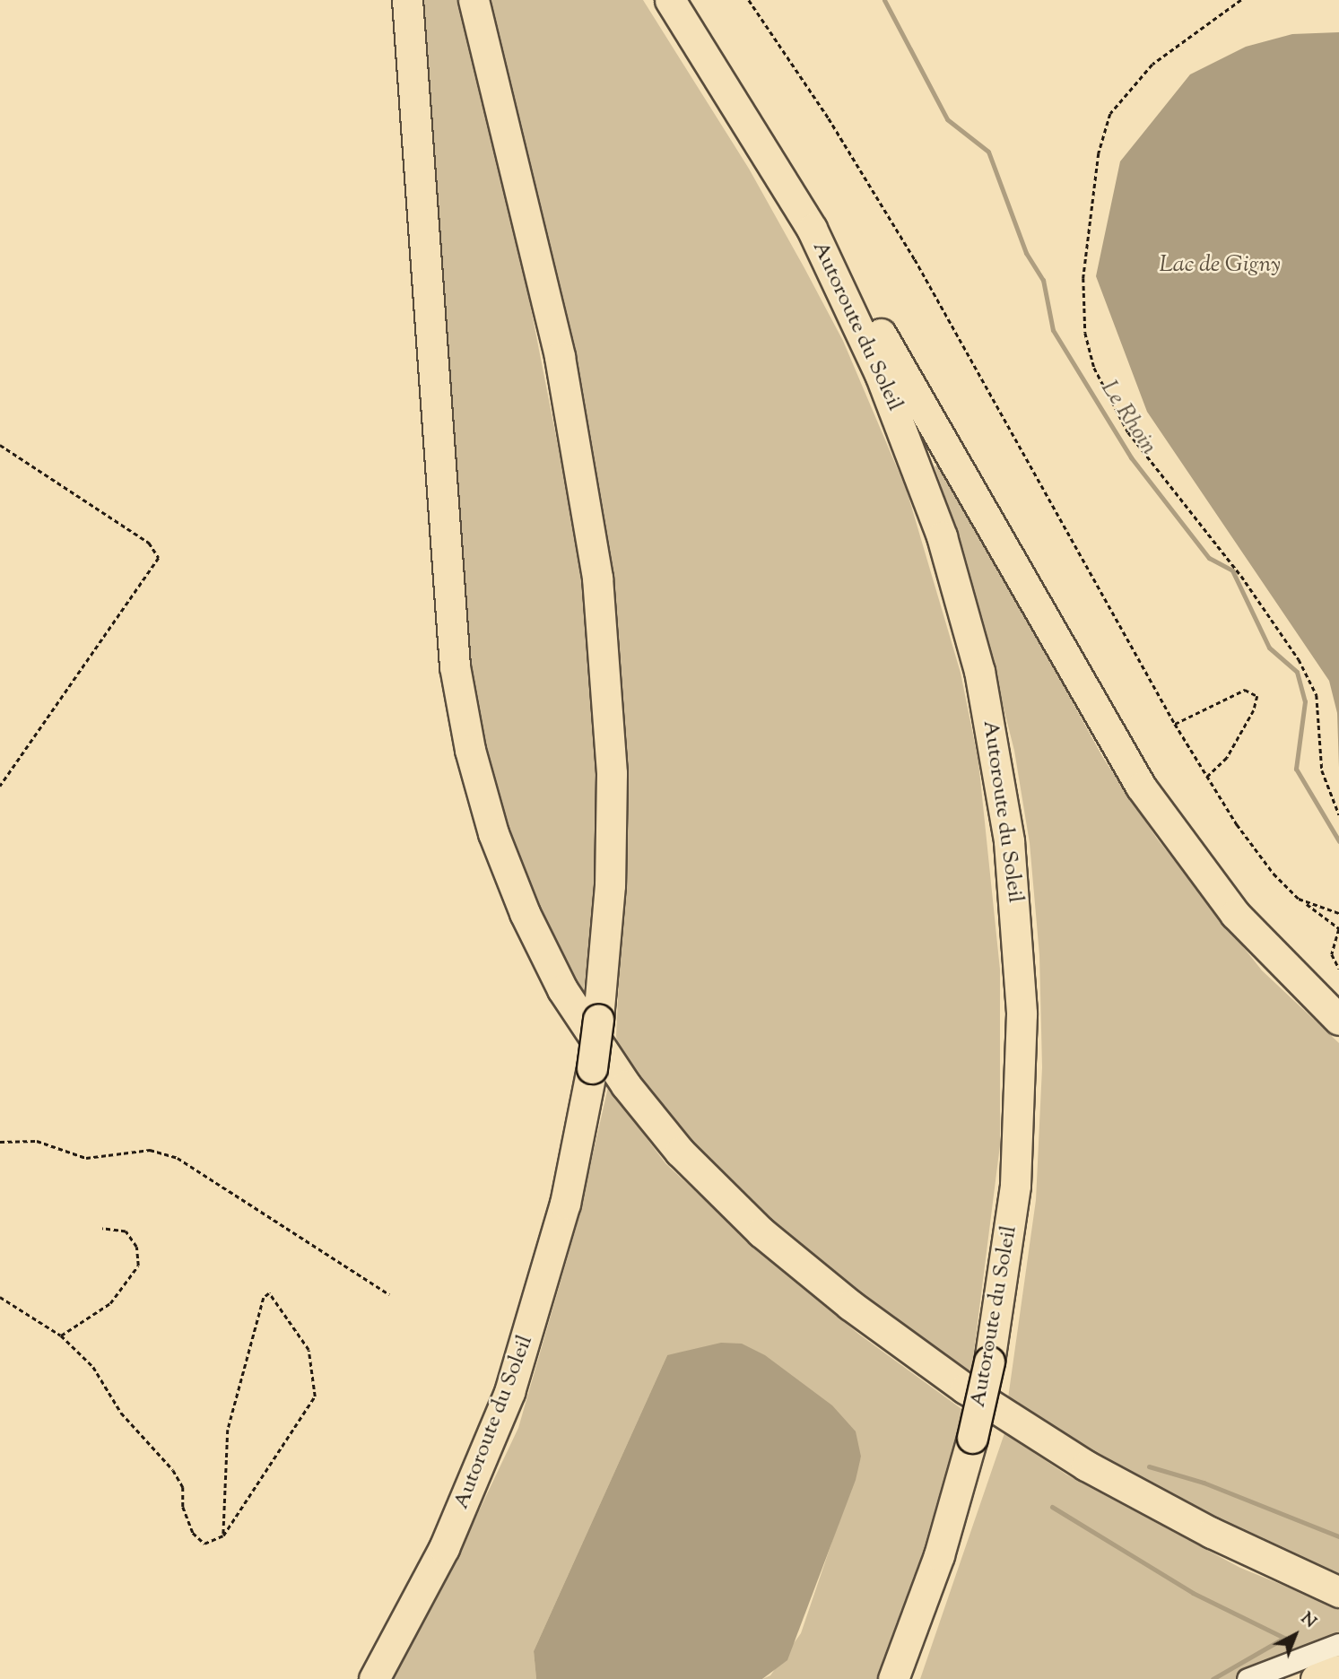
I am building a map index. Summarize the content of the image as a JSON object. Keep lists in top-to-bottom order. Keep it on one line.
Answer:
{"streets":{"highway":["Autoroute du Soleil"]},"water":["Lac de Gigny","Le Rhoin"],"north":"top right"}
